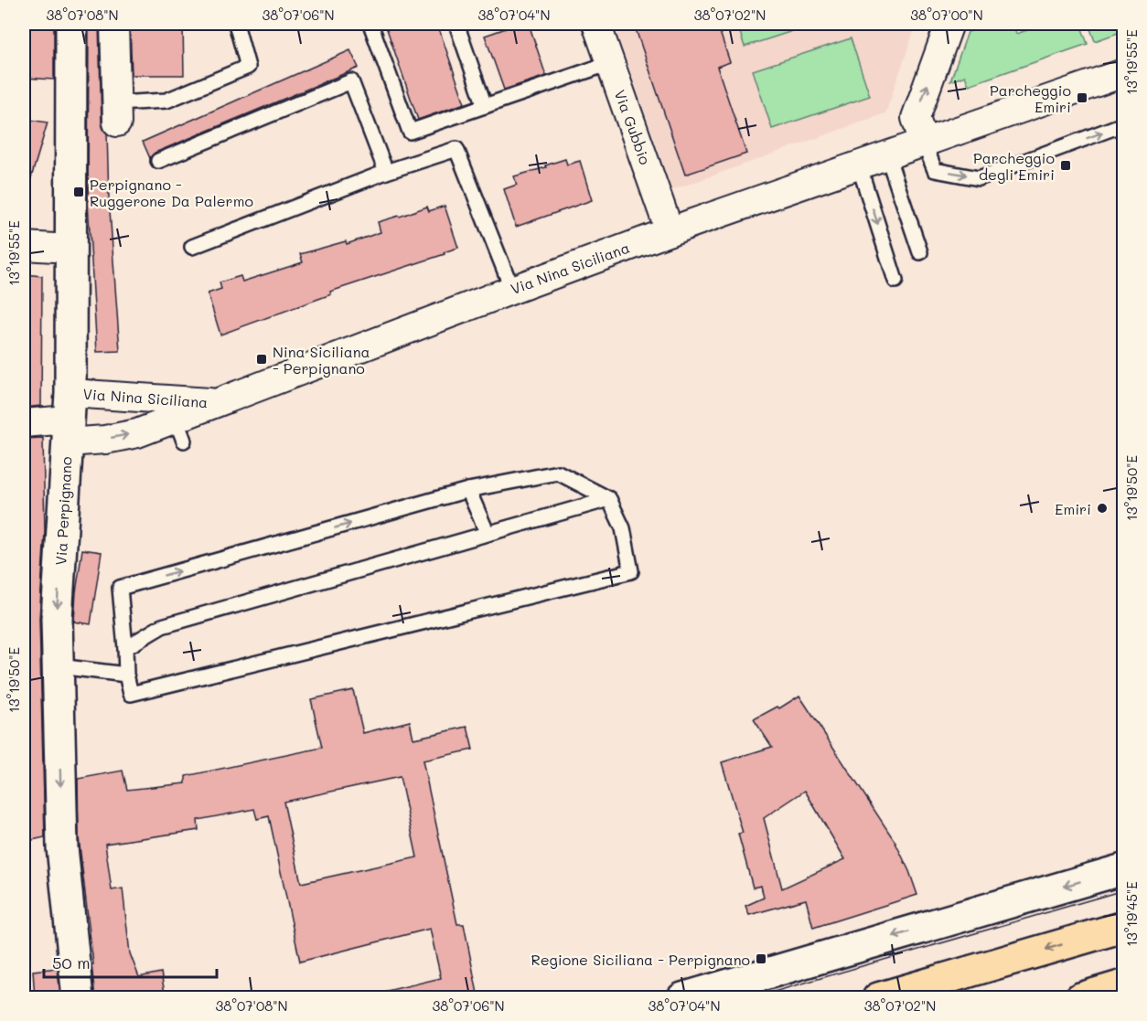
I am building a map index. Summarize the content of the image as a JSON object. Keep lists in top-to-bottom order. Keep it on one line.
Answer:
{"streets":{"street":["Via Gubbio","Via Nina Siciliana","Via Perpignano"]},"crossings":[["Via Gubbio","Via Nina Siciliana"],["Via Nina Siciliana","Via Perpignano"]],"one_way":["Via Perpignano"],"places":{"transit":["Parcheggio Emiri","Parcheggio degli Emiri","Perpignano - Ruggerone Da Palermo","Nina Siciliana - Perpignano","Regione Siciliana - Perpignano"],"other":["Emiri"]},"scale_bar":"50 m","coordinates":["38°07'08\"N","38°07'06\"N","38°07'04\"N","38°07'02\"N","38°07'00\"N","13°19'55\"E","13°19'50\"E","13°19'45\"E"]}
